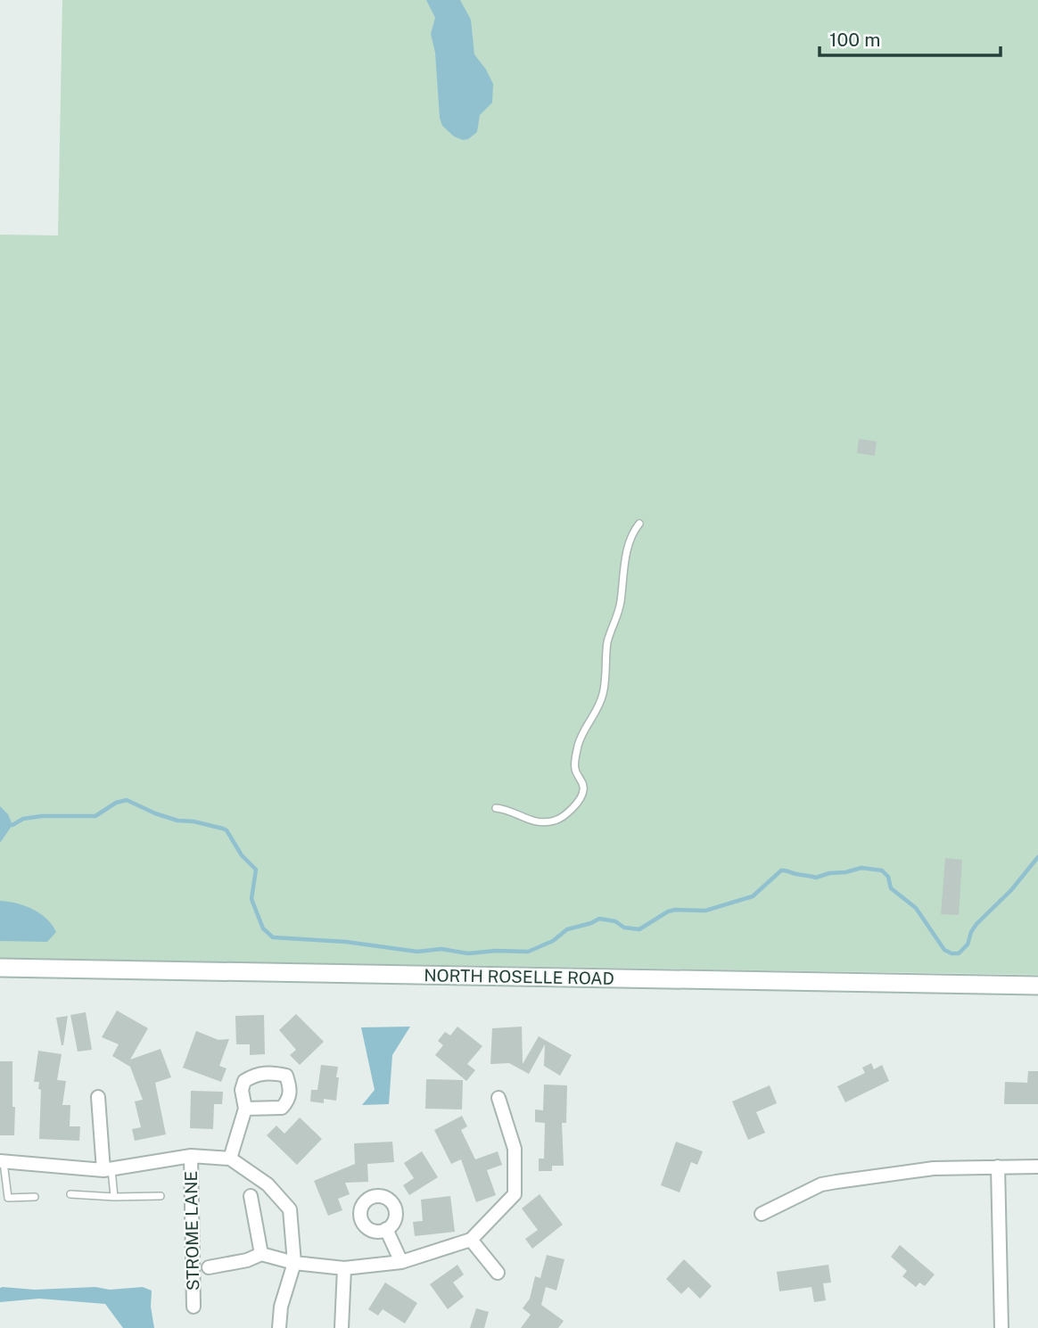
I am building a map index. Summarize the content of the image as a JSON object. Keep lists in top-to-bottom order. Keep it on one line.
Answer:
{"streets":{"main road":["NORTH ROSELLE ROAD"],"street":["STROME LANE"]},"scale_bar":"100 m"}
